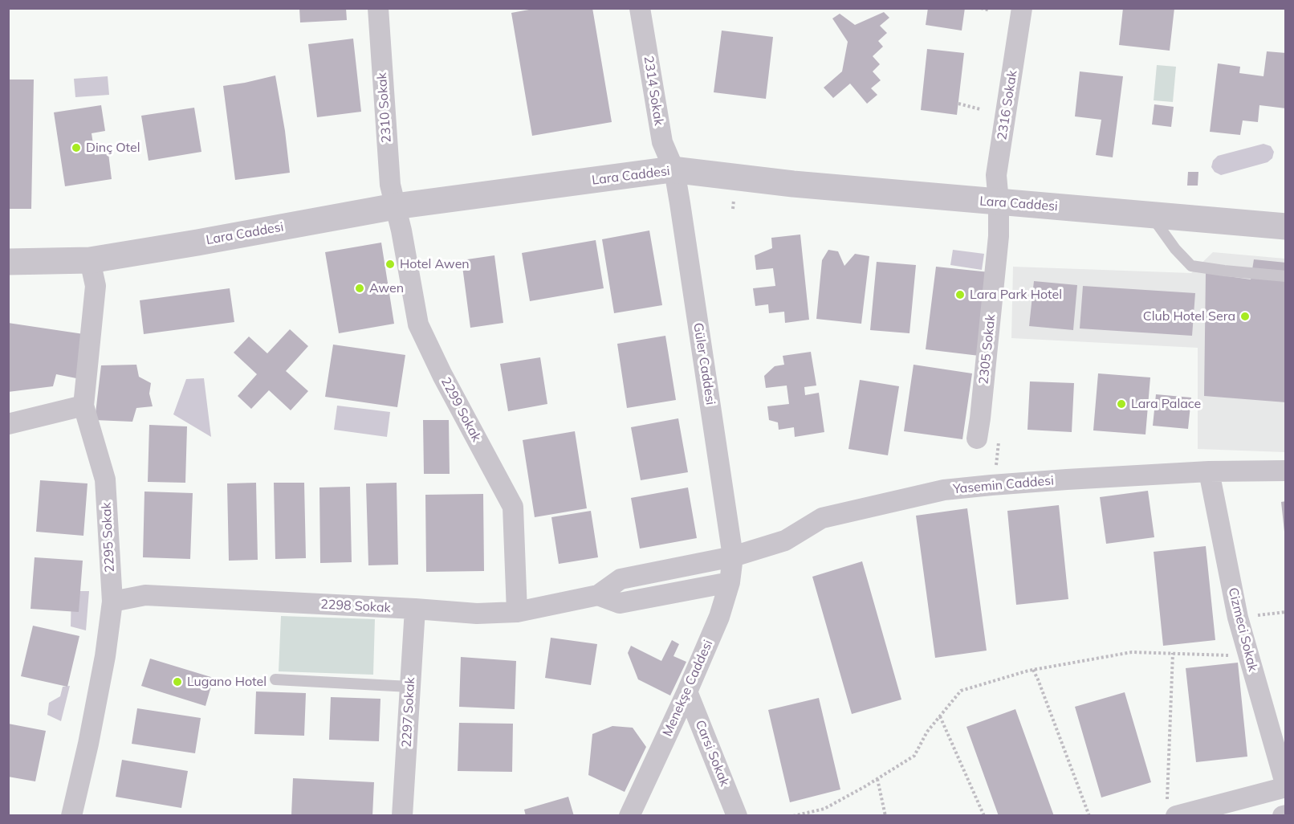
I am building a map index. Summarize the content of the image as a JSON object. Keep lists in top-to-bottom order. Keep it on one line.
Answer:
{"streets":{"street":["2314 Sokak","2316 Sokak","2310 Sokak","Lara Caddesi","2305 Sokak","Güler Caddesi","2299 Sokak","Yasemin Caddesi","2295 Sokak","2298 Sokak","Cizmeci Sokak","Menekşe Caddesi","2297 Sokak","Carsi Sokak"]},"crossings":[["2314 Sokak","Lara Caddesi"],["2314 Sokak","Güler Caddesi"],["2316 Sokak","Lara Caddesi"],["2316 Sokak","2305 Sokak"],["2310 Sokak","Lara Caddesi"],["2310 Sokak","2299 Sokak"],["Lara Caddesi","2305 Sokak"],["Lara Caddesi","Güler Caddesi"],["Lara Caddesi","2299 Sokak"],["Lara Caddesi","2295 Sokak"],["Güler Caddesi","Yasemin Caddesi"],["Güler Caddesi","2298 Sokak"],["Güler Caddesi","Menekşe Caddesi"],["2299 Sokak","2298 Sokak"],["Yasemin Caddesi","2298 Sokak"],["Yasemin Caddesi","Cizmeci Sokak"],["Yasemin Caddesi","Menekşe Caddesi"],["2295 Sokak","2298 Sokak"],["2298 Sokak","Menekşe Caddesi"],["2298 Sokak","2297 Sokak"],["Menekşe Caddesi","Carsi Sokak"]],"places":["Dinç Otel","Hotel Awen","Awen","Lara Park Hotel","Club Hotel Sera","Lara Palace","Lugano Hotel"]}
